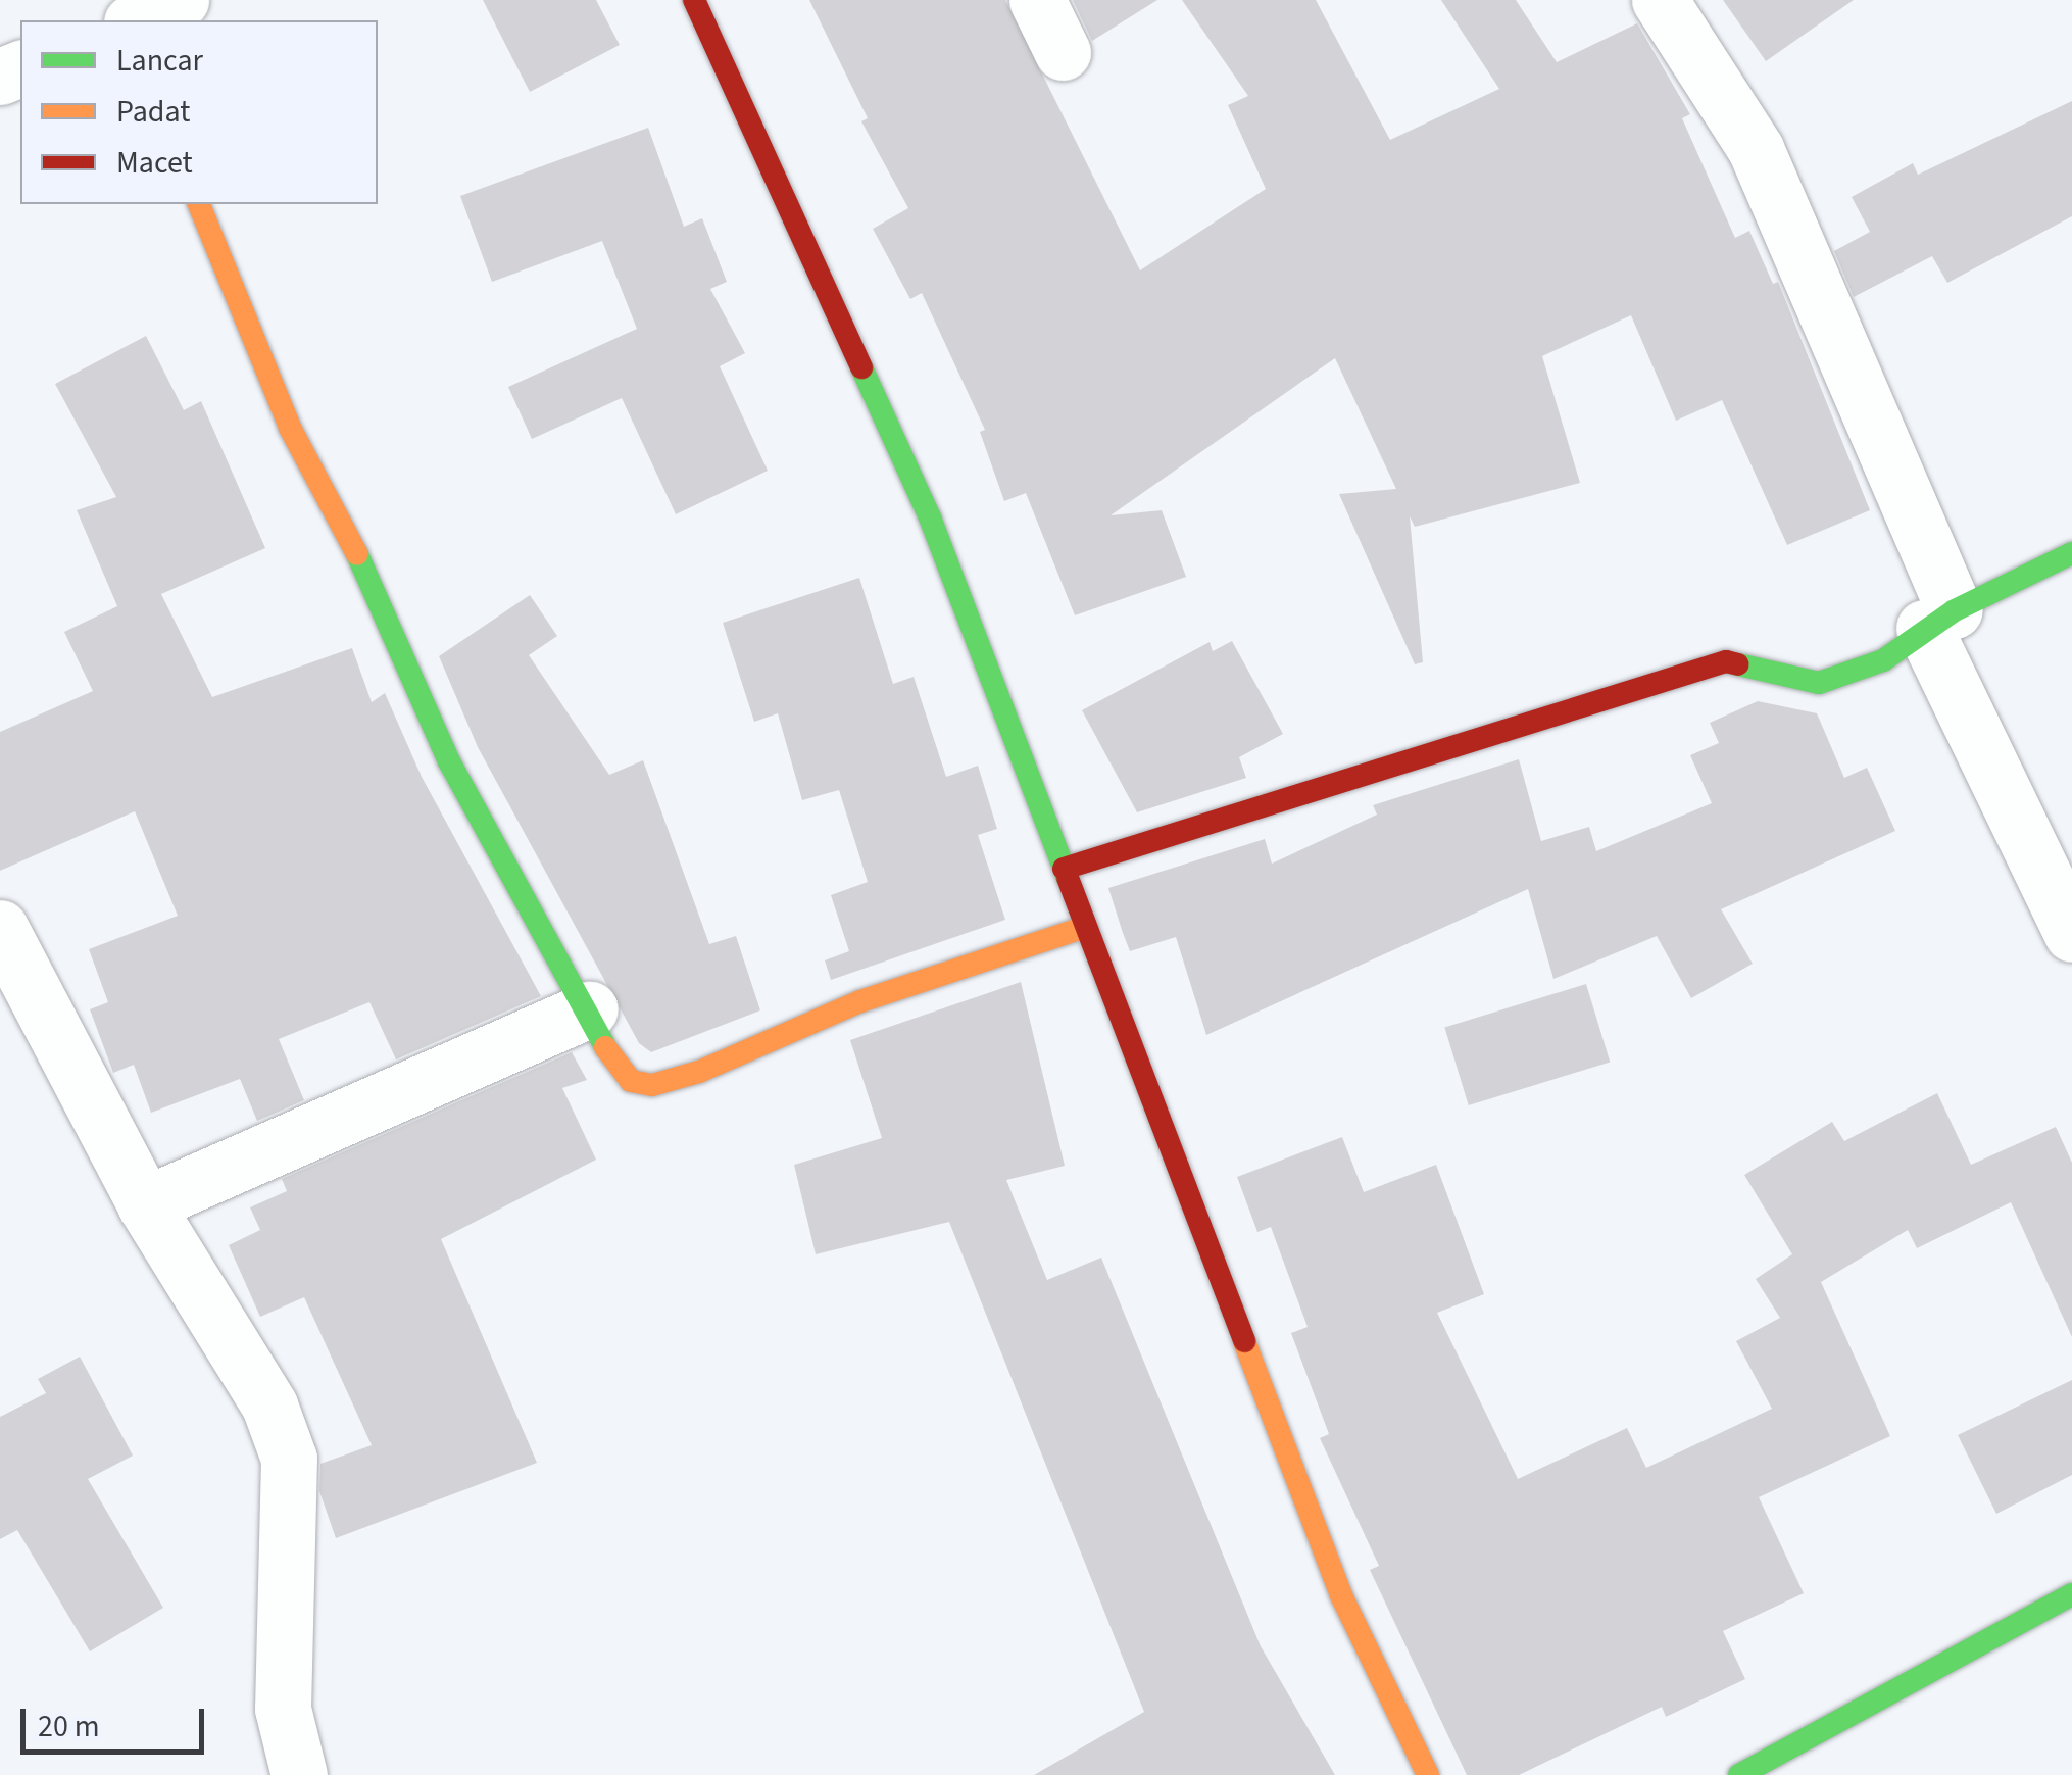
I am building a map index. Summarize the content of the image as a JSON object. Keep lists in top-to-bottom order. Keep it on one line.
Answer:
{"legend":["Lancar","Padat","Macet"],"scale_bar":"20 m"}
